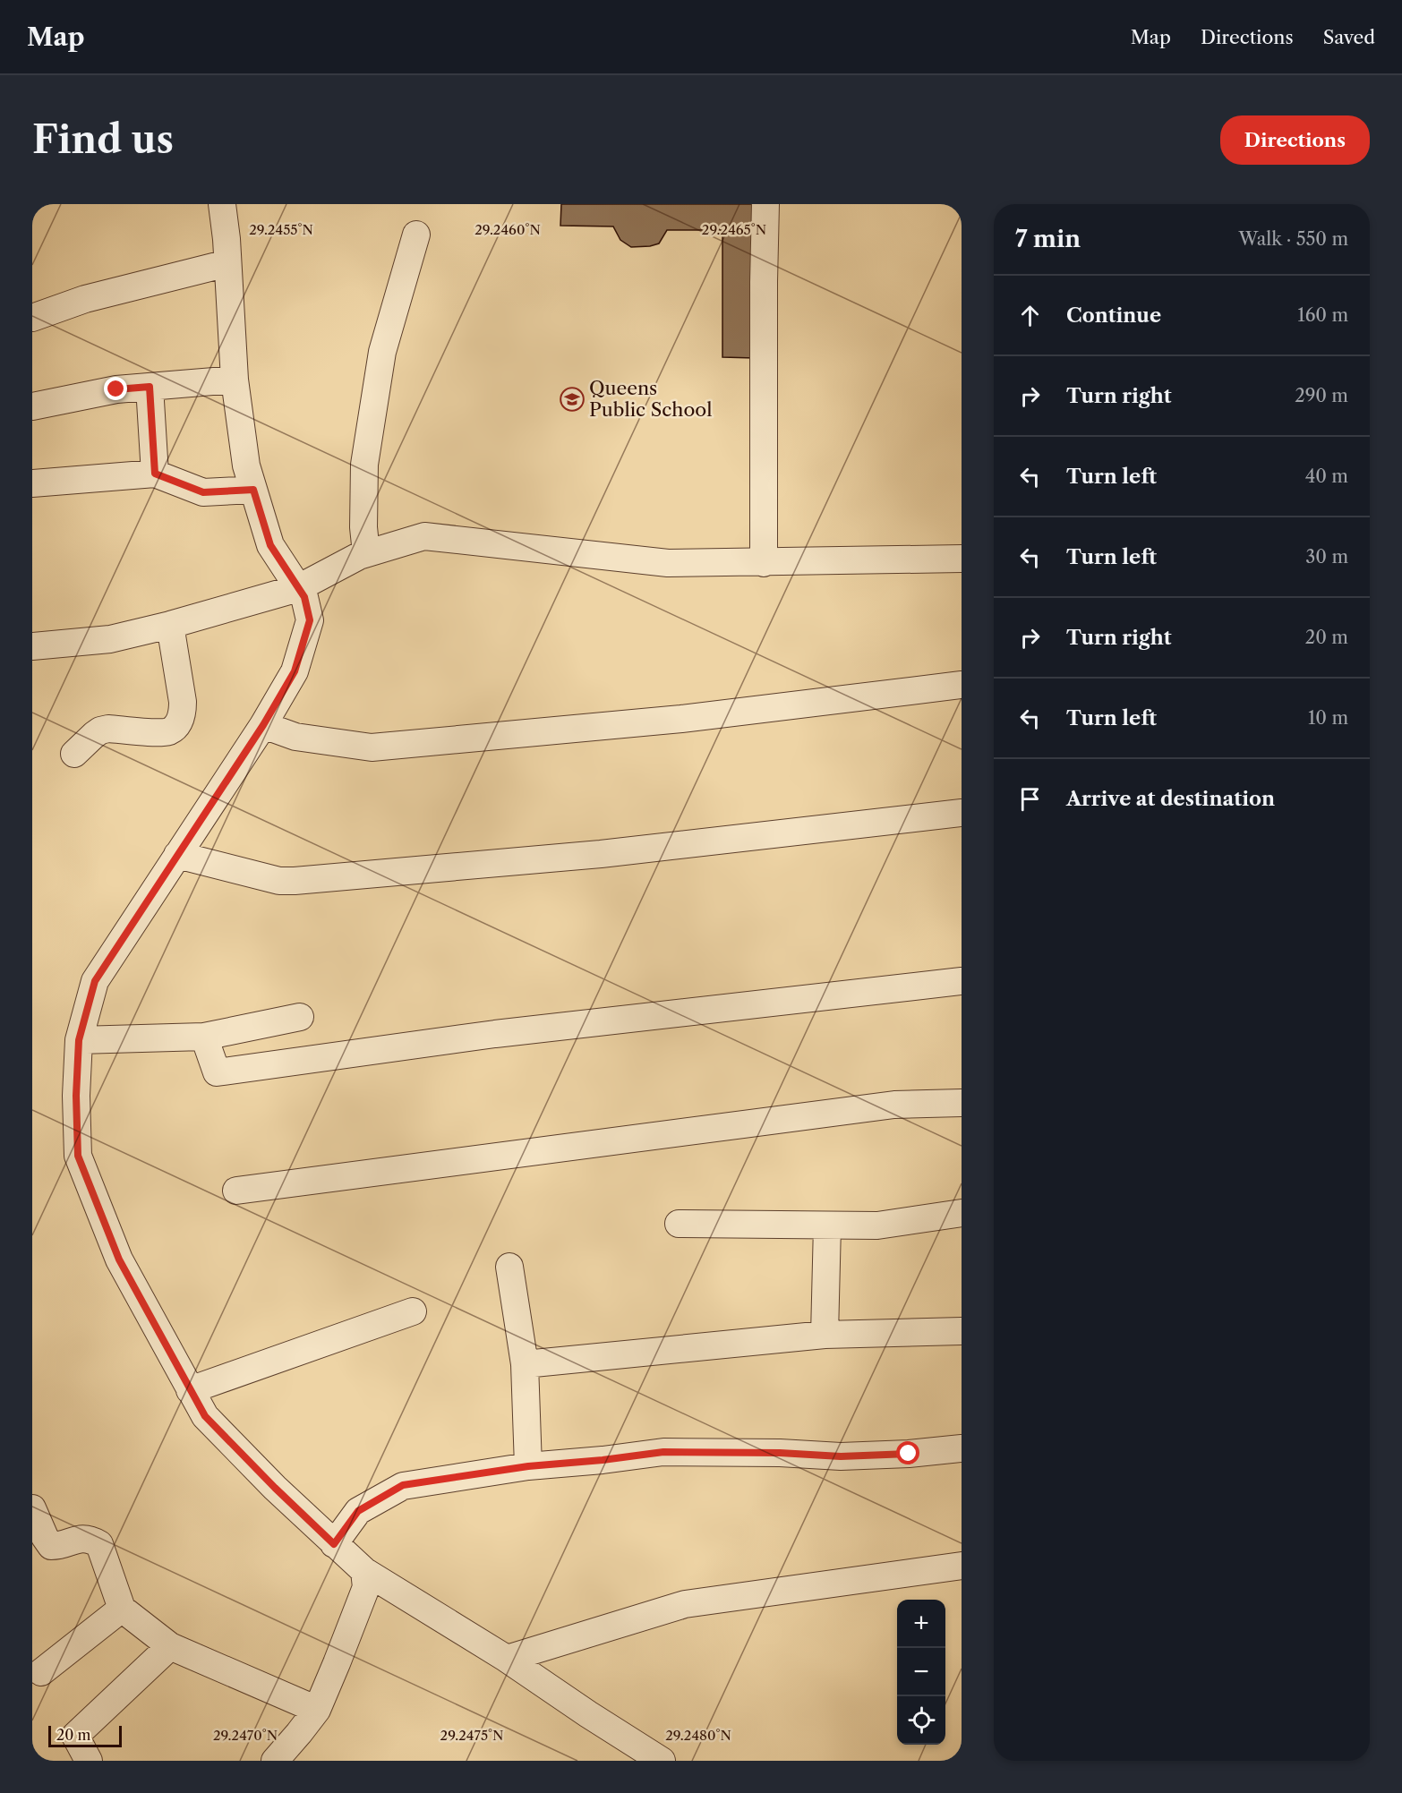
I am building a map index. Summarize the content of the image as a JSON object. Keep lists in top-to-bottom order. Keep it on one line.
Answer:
{"places":{"school or university":["Queens Public School"]},"scale_bar":"20 m","page":{"header":"Map","nav":["Map","Directions","Saved"],"buttons":"Directions","title":"Find us","heading":["7 min","Walk · 550 m"],"list":[["Continue","160 m"],["Turn right","290 m"],["Turn left","40 m"],["Turn left","30 m"],["Turn right","20 m"],["Turn left","10 m"],"Arrive at destination"],"map_buttons":["+","−"],"scale":"20 m"},"coordinates":["29.2455°N","29.2460°N","29.2465°N","29.2470°N","29.2475°N","29.2480°N"]}
